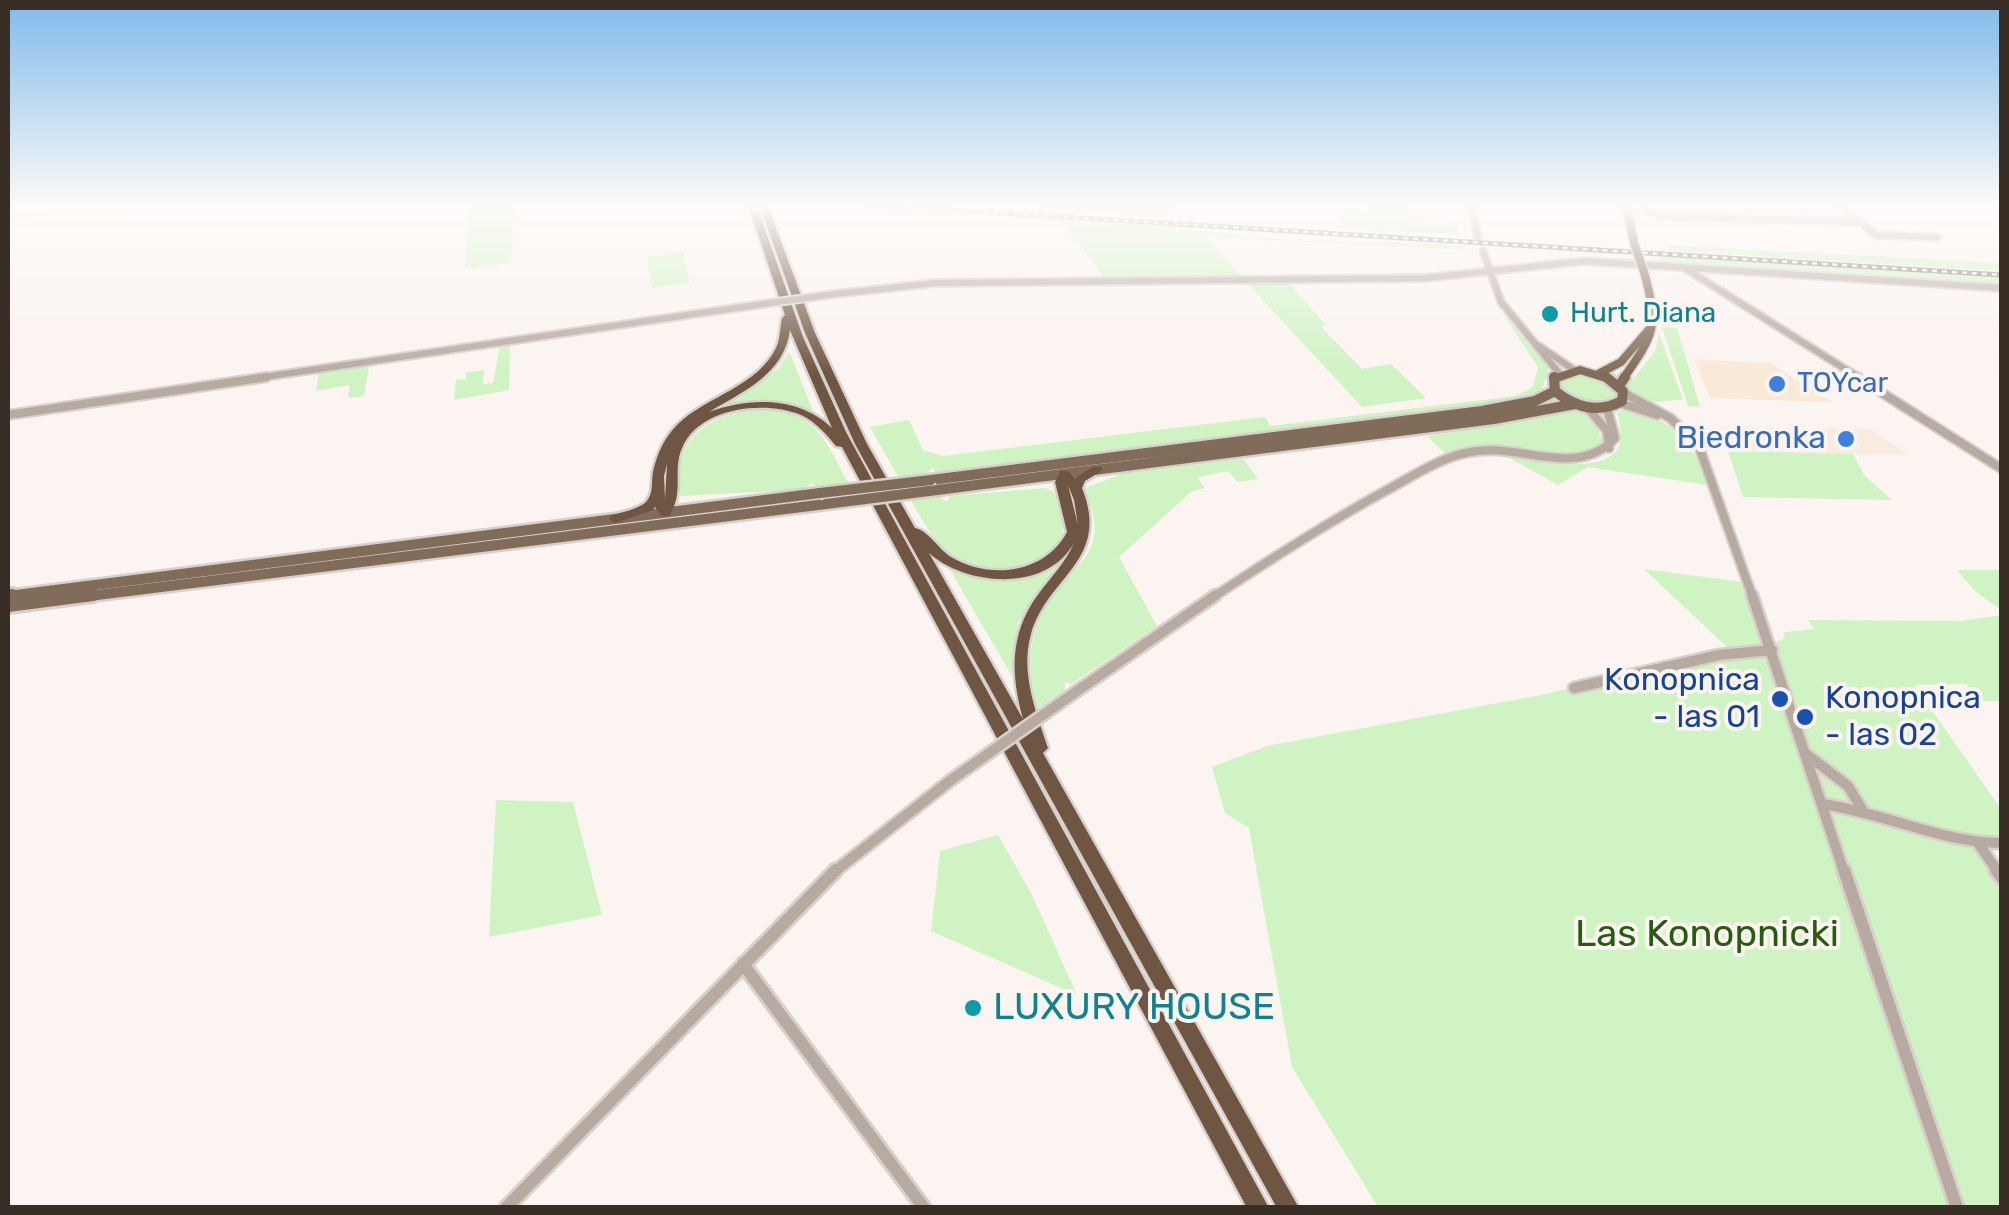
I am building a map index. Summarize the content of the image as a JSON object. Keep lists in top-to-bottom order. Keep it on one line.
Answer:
{"parks":["Las Konopnicki"],"places":["Hurt. Diana","TOYcar","Biedronka","Konopnica - las 01","Konopnica - las 02","LUXURY HOUSE"]}
